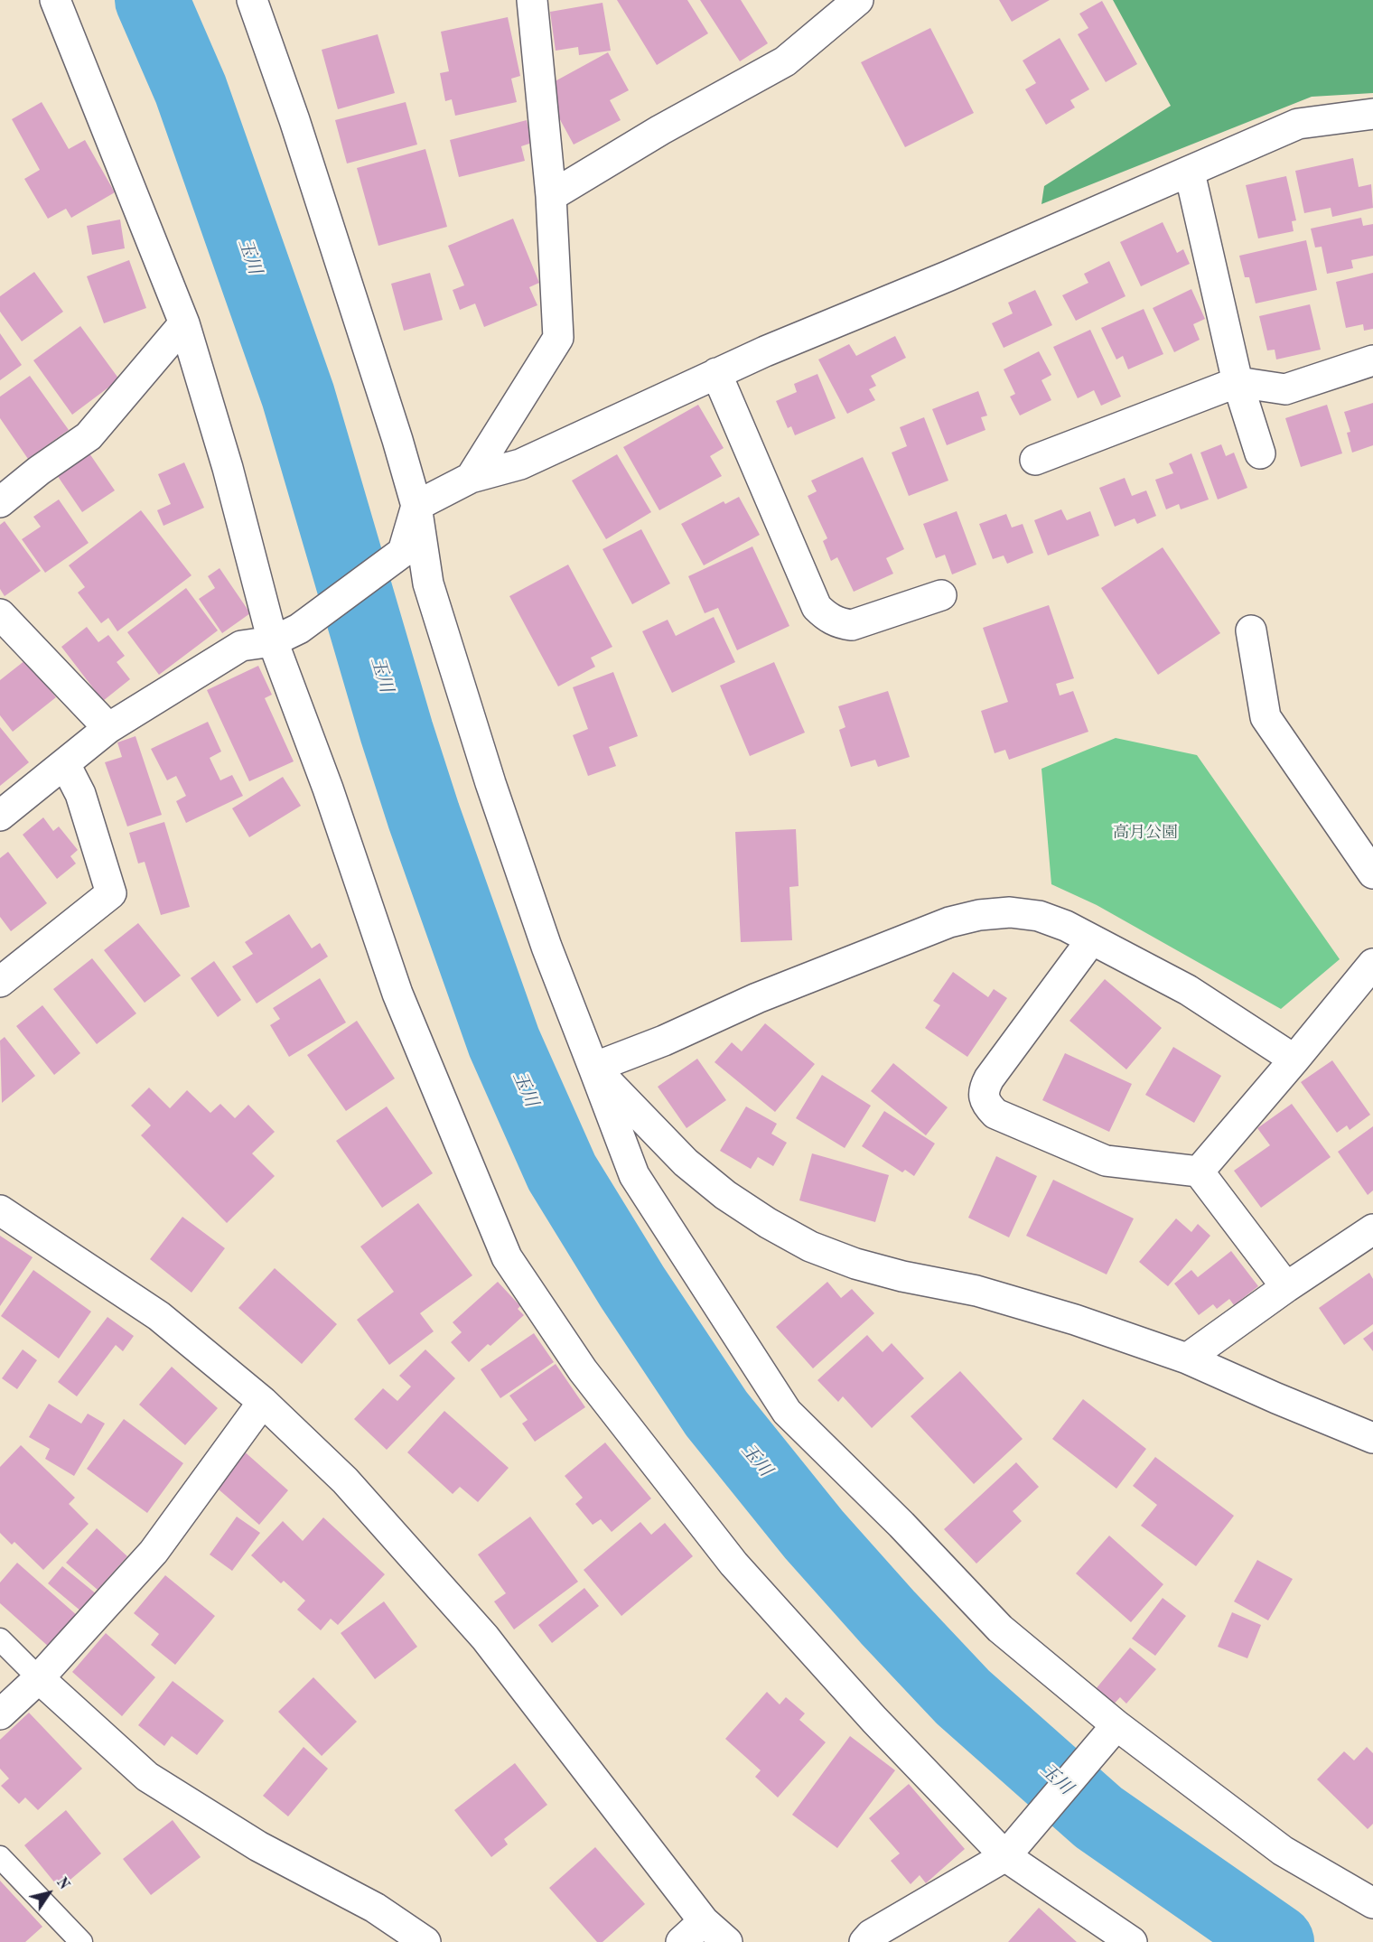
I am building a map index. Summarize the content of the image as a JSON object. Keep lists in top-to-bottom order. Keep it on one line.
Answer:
{"water":["玉川"],"parks":["高月公園"],"north":"top right"}
